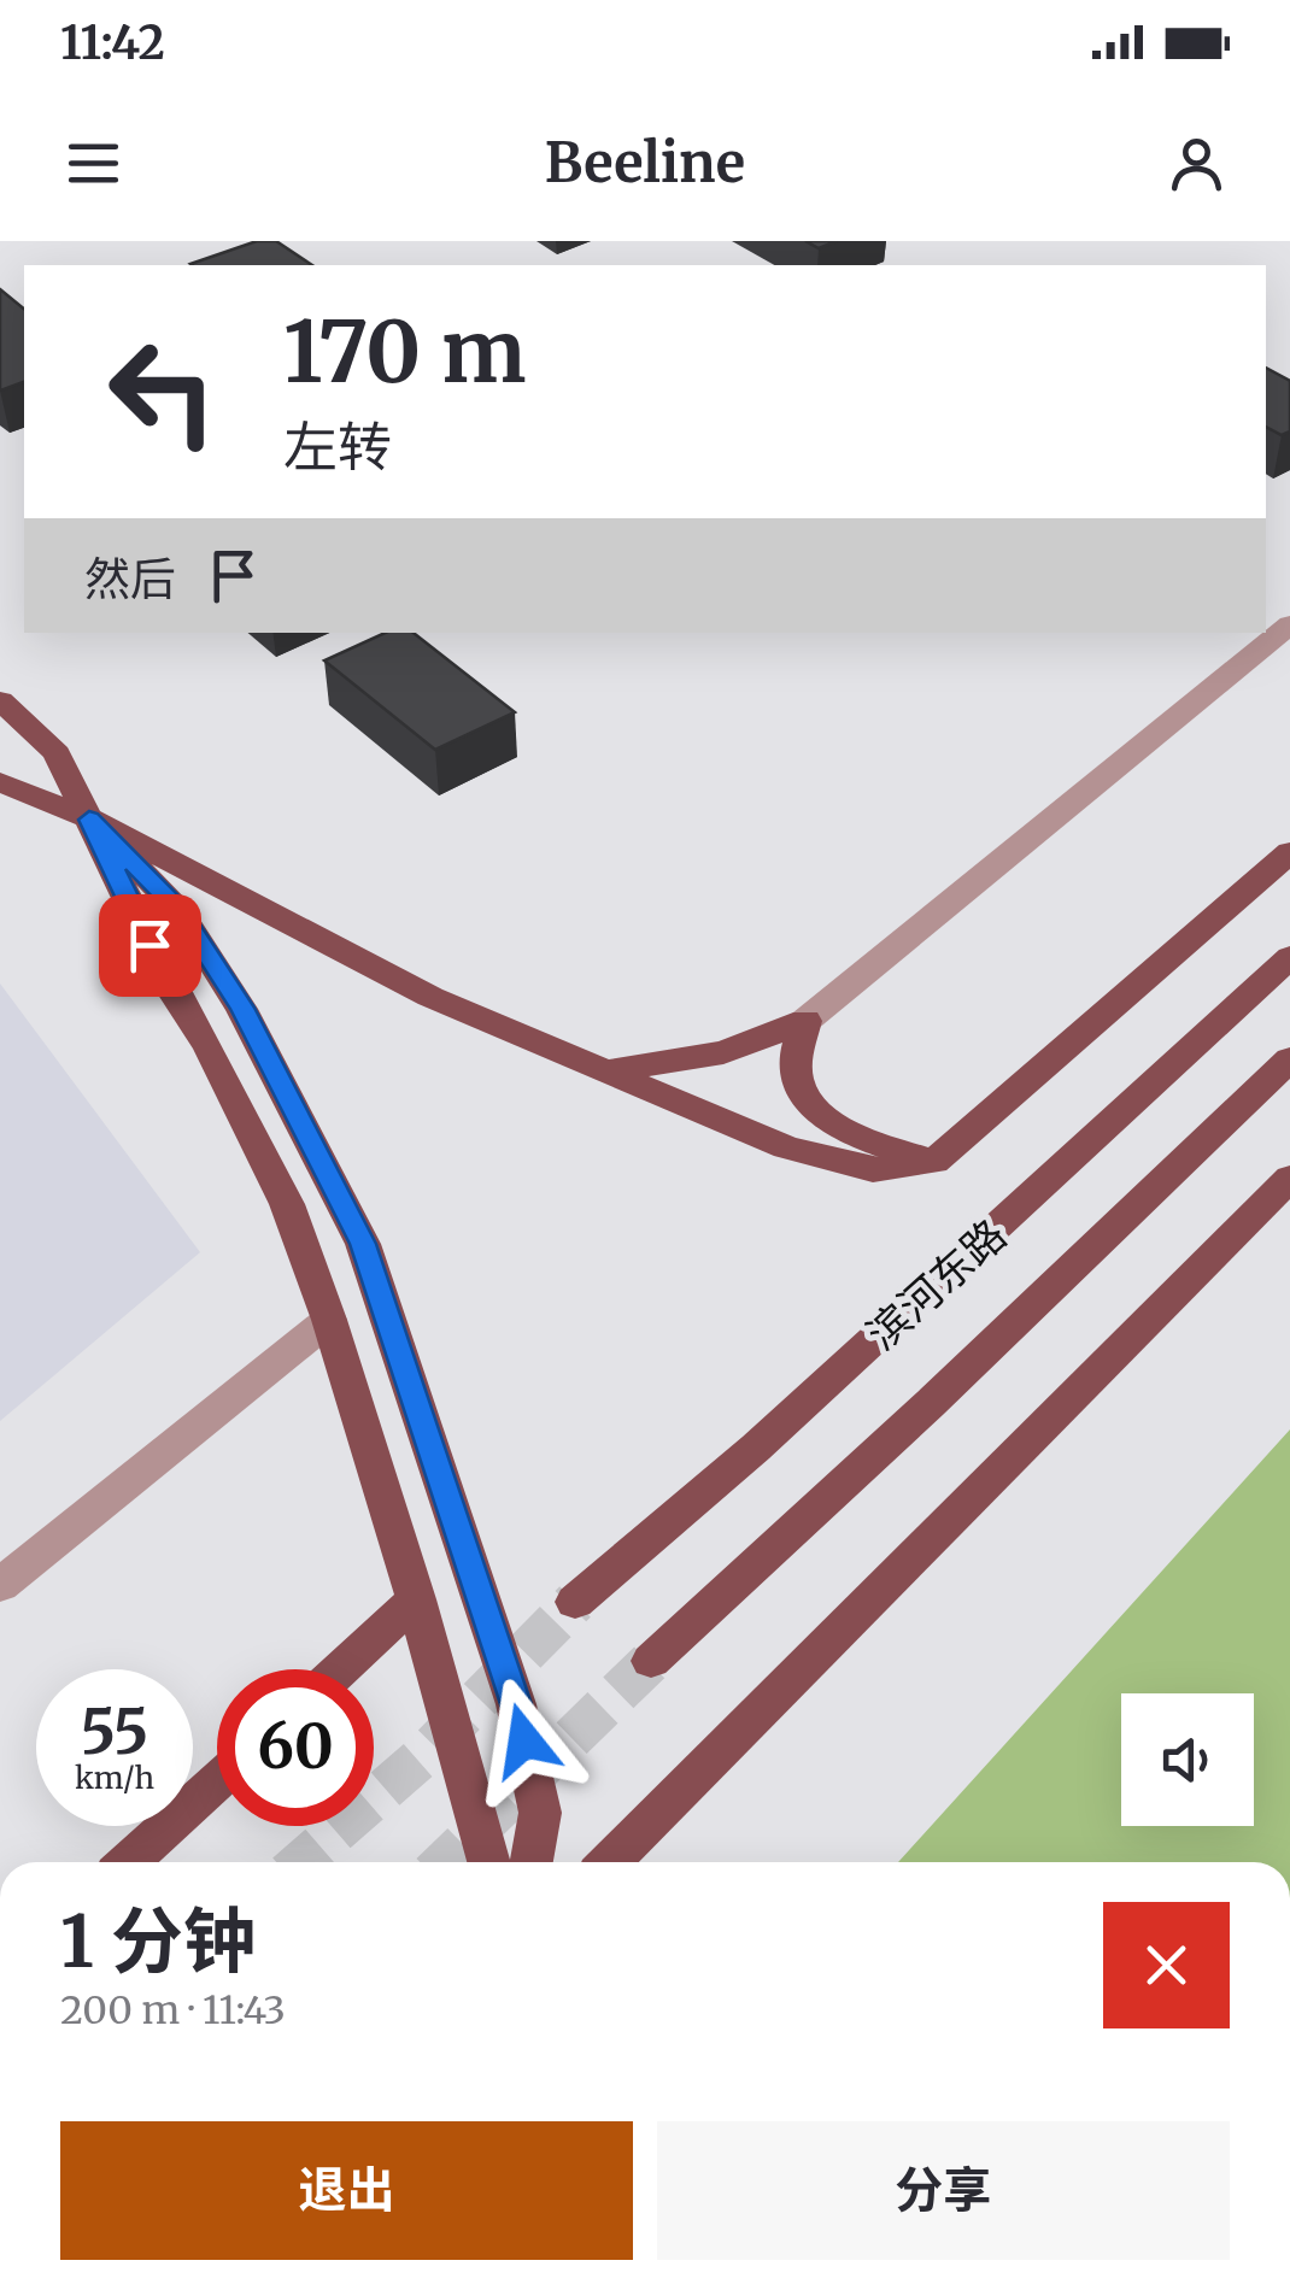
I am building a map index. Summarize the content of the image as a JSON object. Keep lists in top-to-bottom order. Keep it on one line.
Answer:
{"streets":{"main road":["滨河东路"]},"page":{"status":"11:42","header":"Beeline","turn":["170 m","左转"],"then":"然后","speed":"55 km/h","limit":"60","heading":["1 分钟","200 m · 11:43"],"buttons":["退出","分享"]}}
